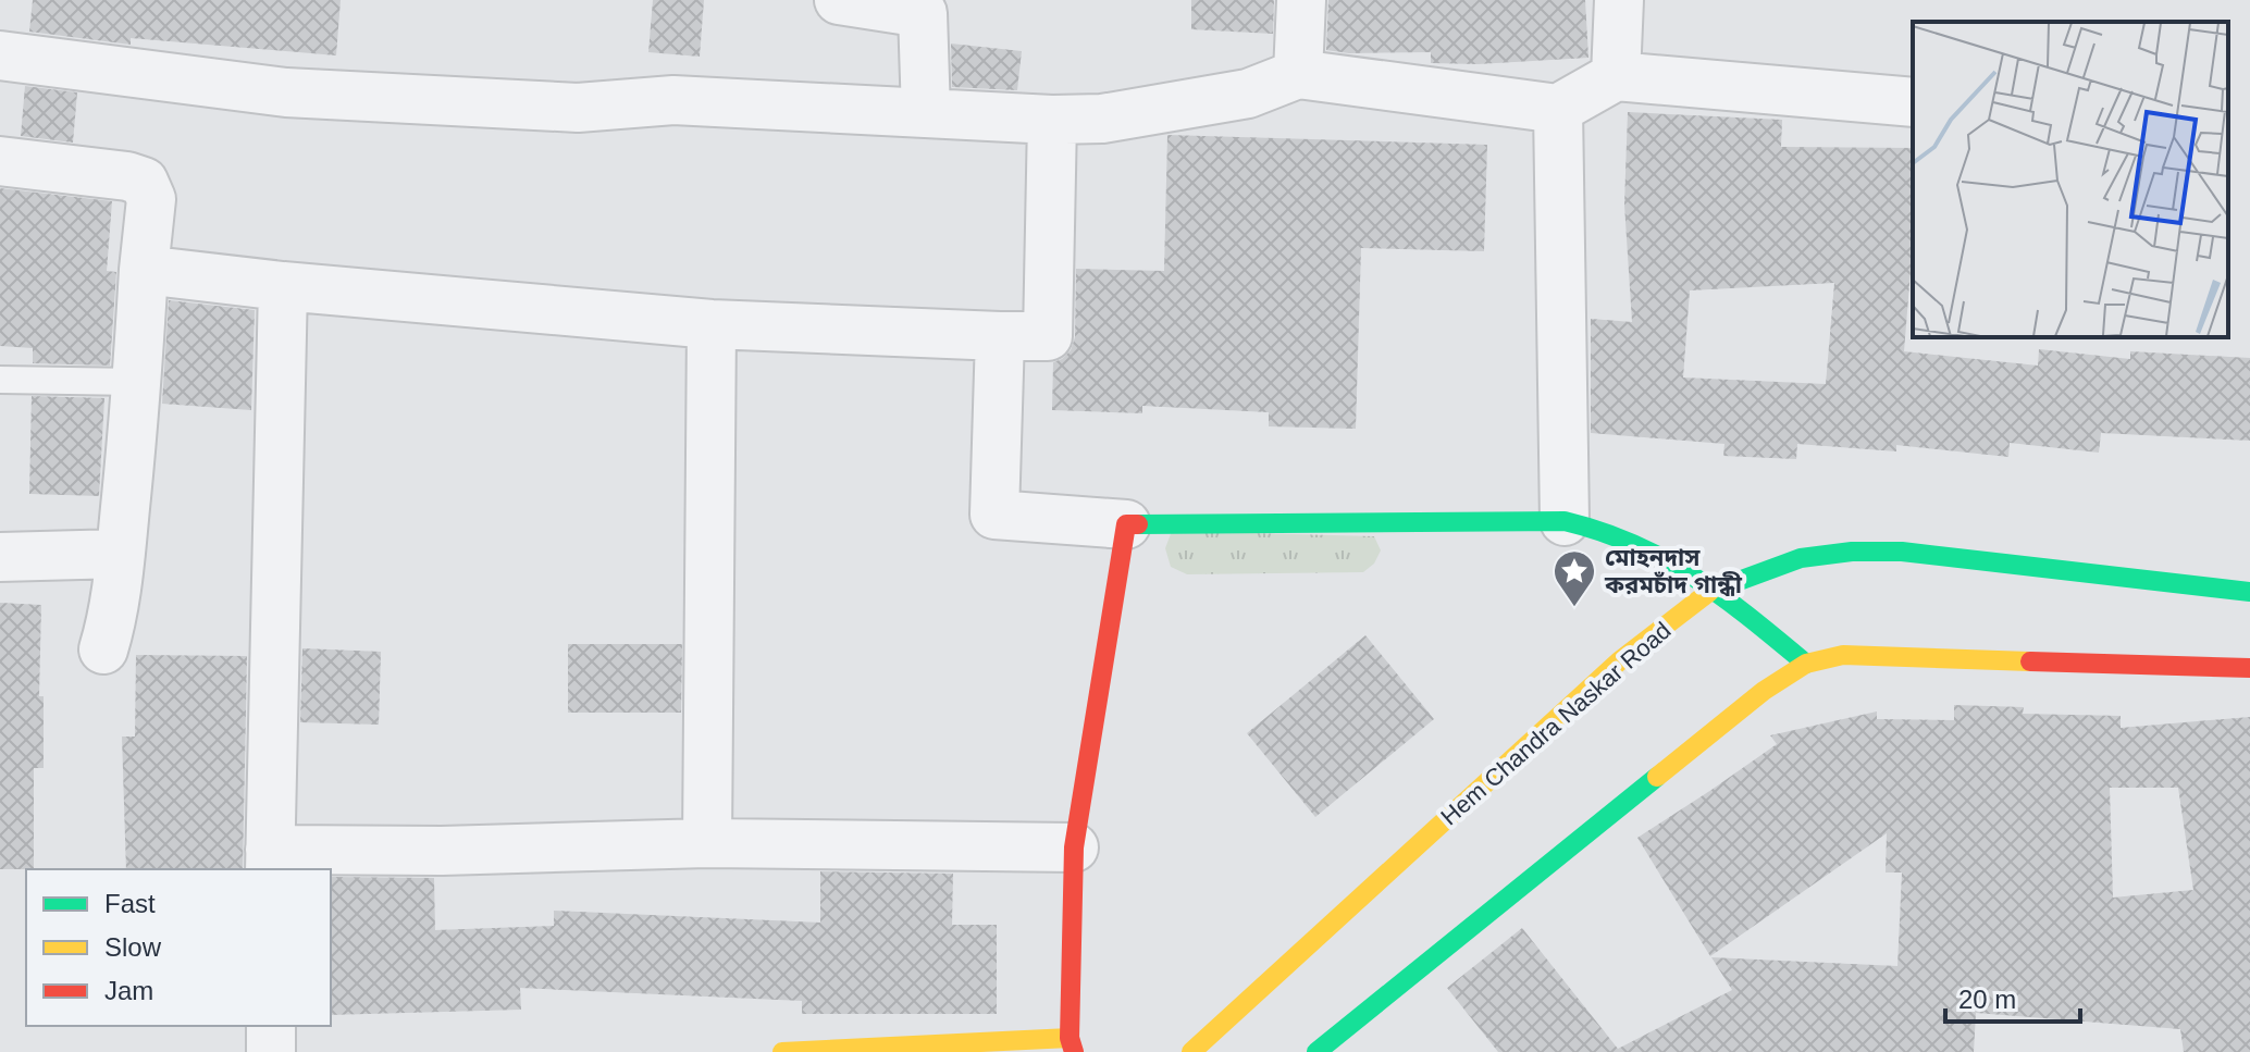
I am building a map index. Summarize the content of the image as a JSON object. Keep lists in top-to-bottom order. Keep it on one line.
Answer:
{"streets":{"main road":["Hem Chandra Naskar Road"]},"places":{"place":["মোহনদাস করমচাঁদ গান্ধী"]},"legend":["Fast","Slow","Jam"],"scale_bar":"20 m"}
